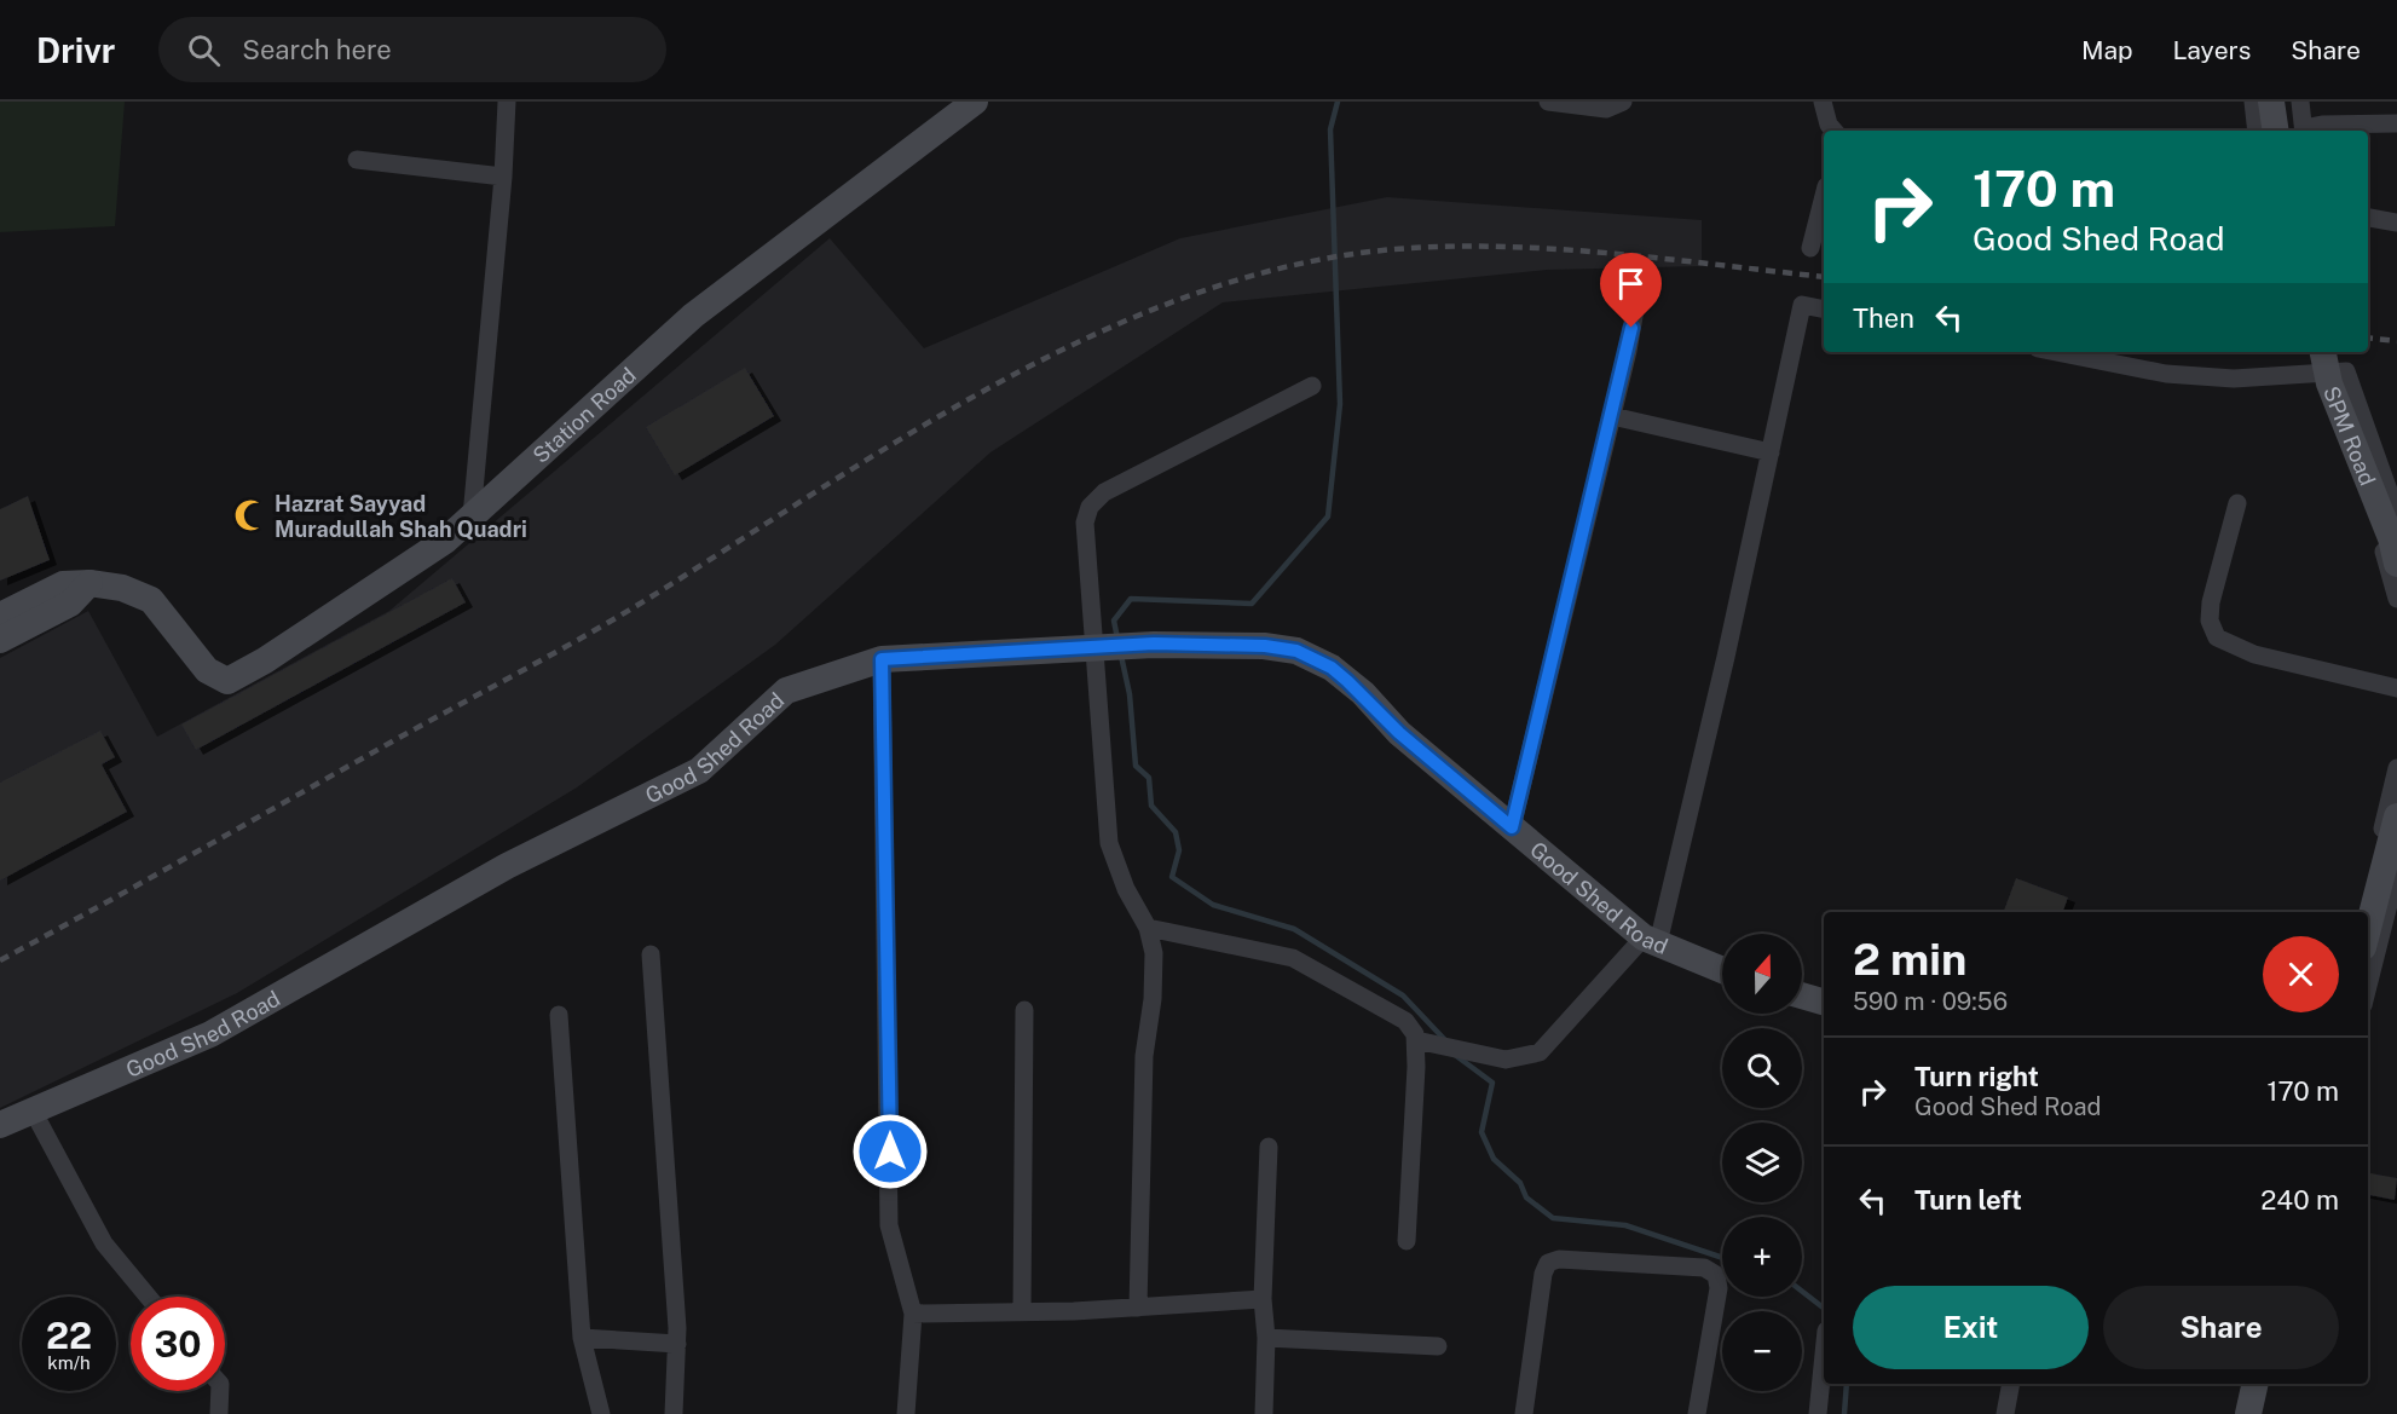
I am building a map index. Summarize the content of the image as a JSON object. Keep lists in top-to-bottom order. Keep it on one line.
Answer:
{"streets":{"street":["Station Road","SPM Road","Good Shed Road"]},"places":{"mosque":["Hazrat Sayyad Muradullah Shah Quadri"]},"north":"top","page":{"header":"Drivr","search":"Search here","nav":["Map","Layers","Share"],"turn":["170 m","Good Shed Road"],"then":"Then","heading":["2 min","590 m · 09:56"],"map_buttons":["+","−"],"list":[{"name":"Turn right","note":"Good Shed Road","value":"170 m"},{"name":"Turn left","value":"240 m"}],"buttons":["Exit","Share"],"speed":"22 km/h","limit":"30"}}
